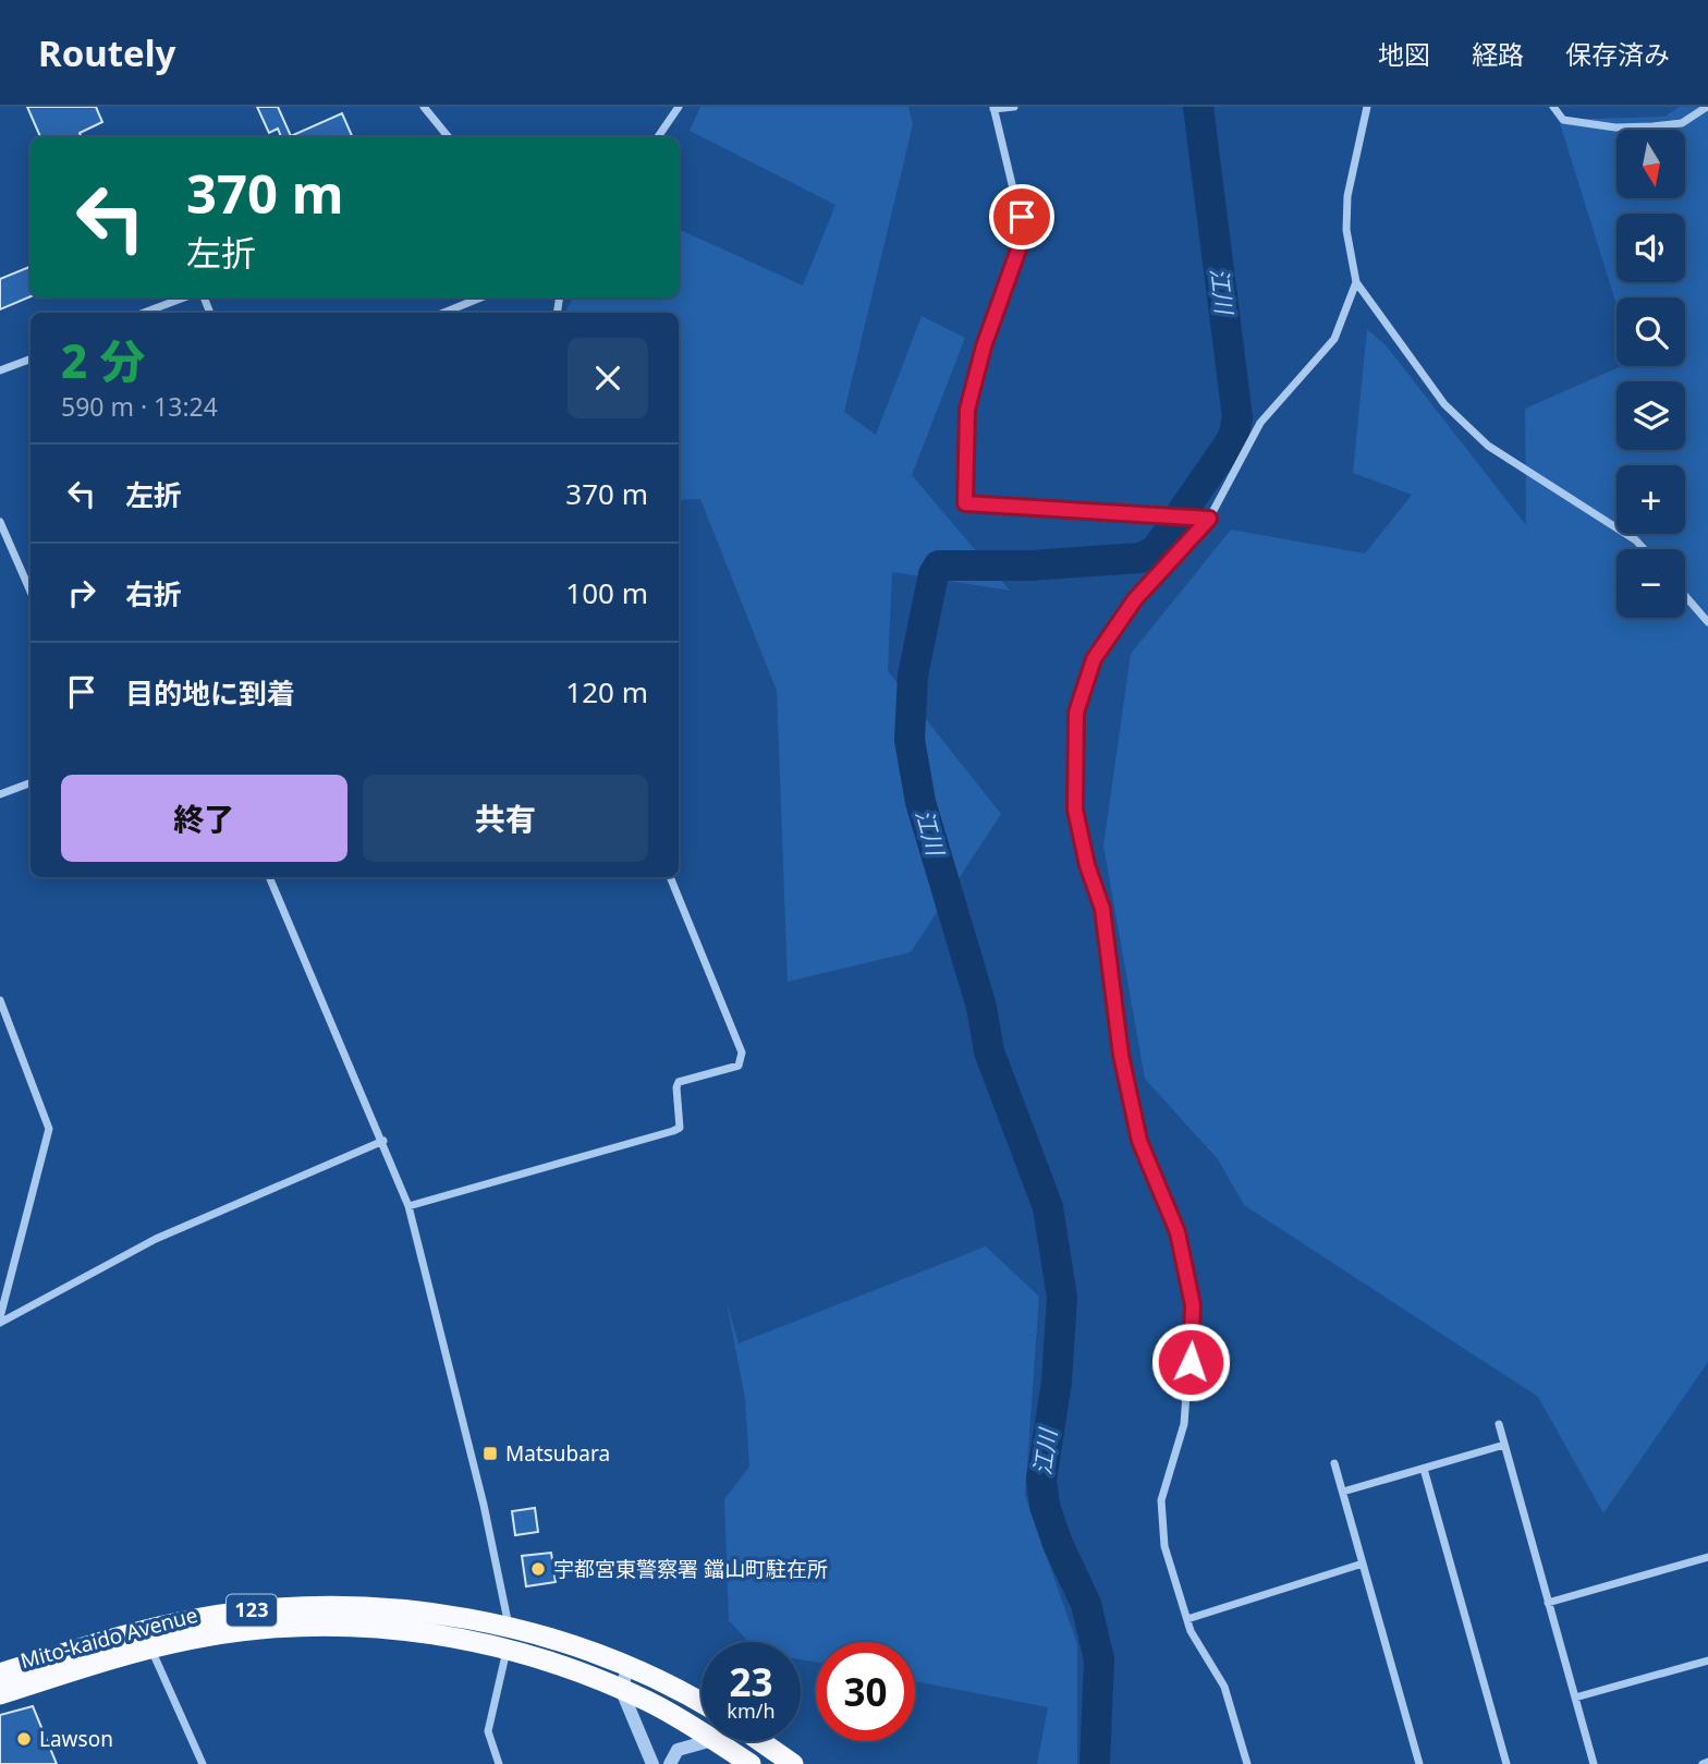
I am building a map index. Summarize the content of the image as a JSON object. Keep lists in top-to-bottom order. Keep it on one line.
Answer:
{"streets":{"highway":["123","Mito-kaido Avenue"]},"water":["江川"],"places":{"transit":["Matsubara"],"other":["宇都宮東警察署 鐺山町駐在所","Lawson"]},"north":"bottom","page":{"header":"Routely","nav":["地図","経路","保存済み"],"map_buttons":["+","−"],"turn":["370 m","左折"],"heading":["2 分","590 m · 13:24"],"list":[{"name":"左折","value":"370 m"},{"name":"右折","value":"100 m"},{"name":"目的地に到着","value":"120 m"}],"buttons":["終了","共有"],"speed":"23 km/h","limit":"30"}}
